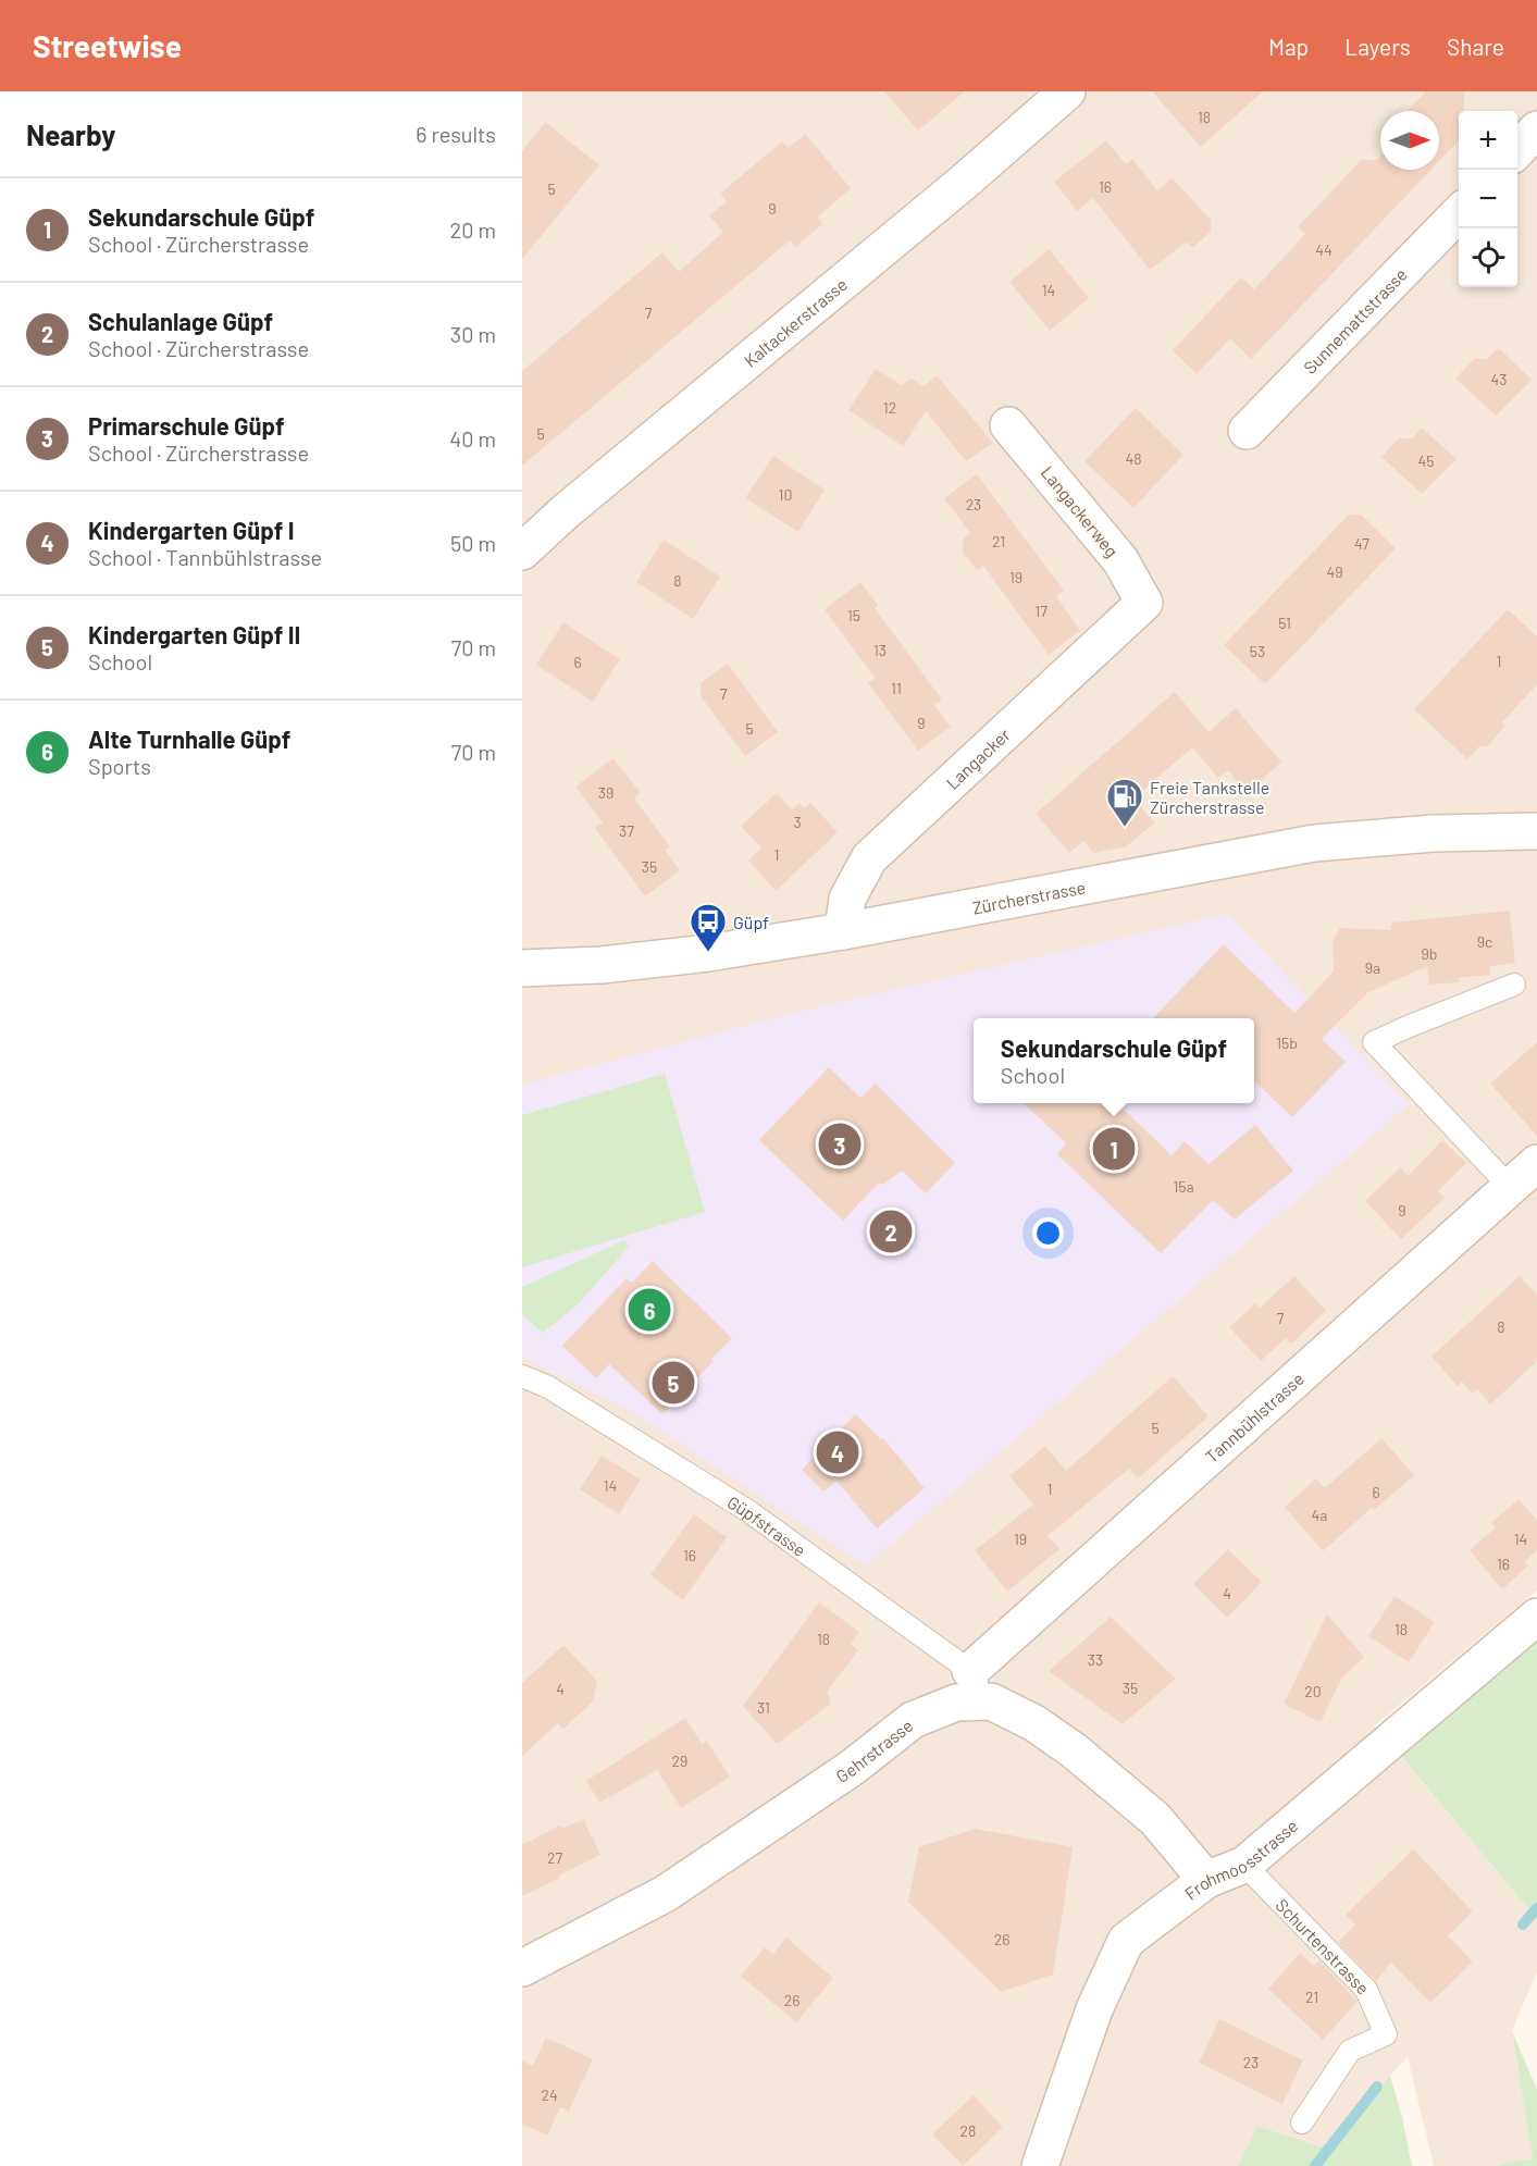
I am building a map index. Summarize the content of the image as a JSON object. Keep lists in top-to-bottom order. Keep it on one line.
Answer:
{"streets":{"street":["Sunnemattstrasse","Kaltackerstrasse","Langackerweg","Langacker","Zürcherstrasse","Tannbühlstrasse","Gehrstrasse","Frohmoosstrasse"],"lane":["Güpfstrasse","Schurtenstrasse"]},"crossings":[["Langackerweg","Langacker"],["Langacker","Zürcherstrasse"],["Tannbühlstrasse","Güpfstrasse"],["Güpfstrasse","Gehrstrasse"],["Gehrstrasse","Frohmoosstrasse"],["Frohmoosstrasse","Schurtenstrasse"]],"places":{"fuel station":["Freie Tankstelle Zürcherstrasse"],"bus stop":["Güpf"]},"house_numbers":["18","16","5","9","44","14","7","43","12","5","48","45","10","23","21","47","49","19","8","17","15","51","13","53","1","6","11","7","9","5","39","3","37","1","35","9c","9b","9a","15b","15a","9","7","8","5","14","1","6","4a","19","14","16","16","4","18","18","33","35","4","20","31","29","27","26","21","26","23","24","28"],"north":"right","page":{"header":"Streetwise","nav":["Map","Layers","Share"],"heading":["Nearby","6 results"],"map_buttons":["+","−"],"list":[{"mark":"1","name":"Sekundarschule Güpf","note":"School · Zürcherstrasse","value":"20 m"},{"mark":"2","name":"Schulanlage Güpf","note":"School · Zürcherstrasse","value":"30 m"},{"mark":"3","name":"Primarschule Güpf","note":"School · Zürcherstrasse","value":"40 m"},{"mark":"4","name":"Kindergarten Güpf I","note":"School · Tannbühlstrasse","value":"50 m"},{"mark":"5","name":"Kindergarten Güpf II","note":"School","value":"70 m"},{"mark":"6","name":"Alte Turnhalle Güpf","note":"Sports","value":"70 m"}],"popup":["Sekundarschule Güpf","School"],"pins":["3","1","2","6","5","4"]}}
